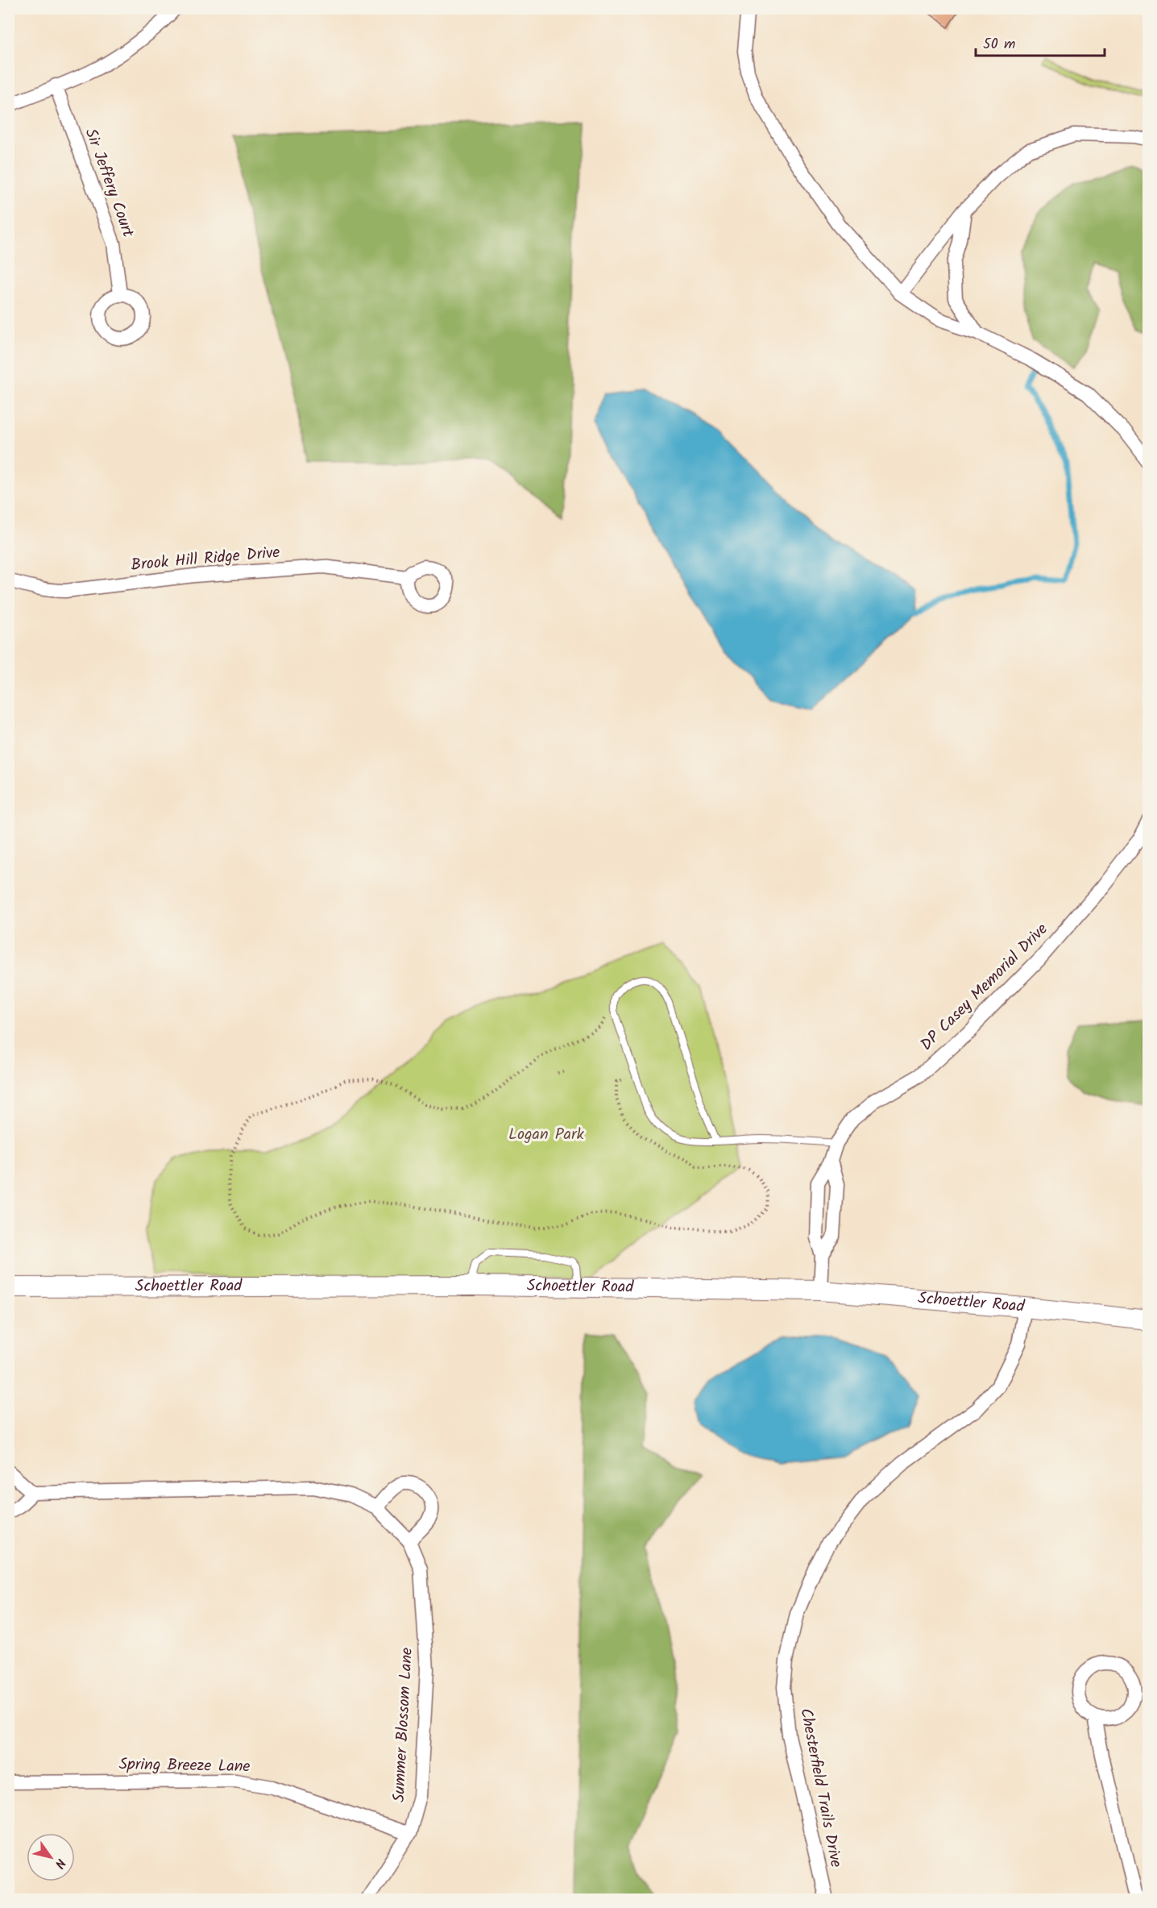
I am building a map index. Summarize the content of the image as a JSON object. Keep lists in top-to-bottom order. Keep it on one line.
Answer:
{"streets":{"street":["Sir Jeffery Court","Brook Hill Ridge Drive","DP Casey Memorial Drive","Schoettler Road","Summer Blossom Lane","Spring Breeze Lane","Chesterfield Trails Drive"]},"crossings":[["DP Casey Memorial Drive","Schoettler Road"],["Schoettler Road","Chesterfield Trails Drive"],["Summer Blossom Lane","Spring Breeze Lane"]],"parks":["Logan Park"],"scale_bar":"50 m","north":"bottom right"}
